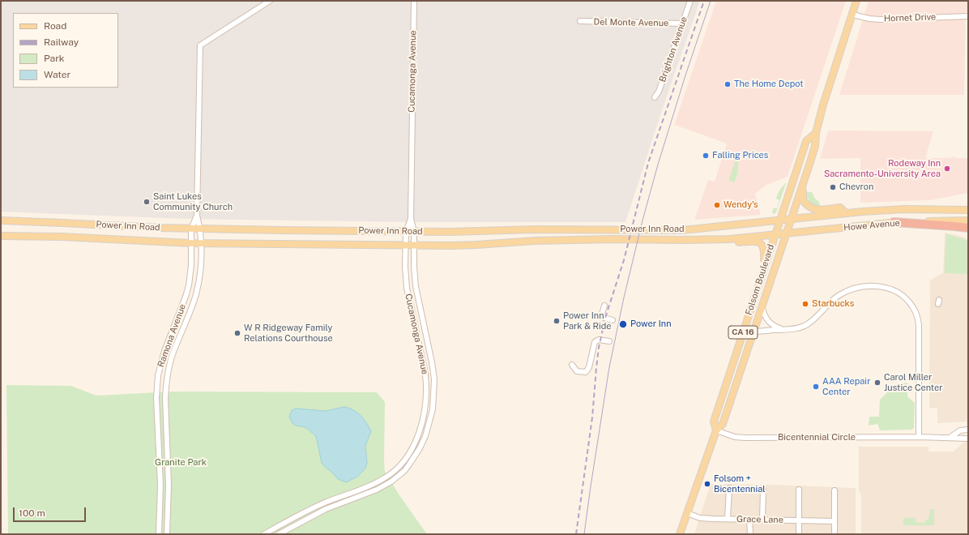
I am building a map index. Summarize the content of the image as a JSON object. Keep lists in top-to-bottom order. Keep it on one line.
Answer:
{"streets":{"main road":["Howe Avenue","Power Inn Road","Folsom Boulevard","CA 16"],"street":["Hornet Drive","Del Monte Avenue","Brighton Avenue","Cucamonga Avenue","Ramona Avenue","Bicentennial Circle","Grace Lane"]},"crossings":[["Hornet Drive","Folsom Boulevard"],["Del Monte Avenue","Brighton Avenue"],["Cucamonga Avenue","Power Inn Road"],["Howe Avenue","Power Inn Road"],["Howe Avenue","Folsom Boulevard"],["Power Inn Road","Folsom Boulevard"],["Power Inn Road","Ramona Avenue"],["Folsom Boulevard","Bicentennial Circle"],["Folsom Boulevard","Grace Lane"]],"parks":["Granite Park"],"places":["The Home Depot","Falling Prices","Rodeway Inn Sacramento-University Area","Chevron","Saint Lukes Community Church","Wendy's","Starbucks","Power Inn Park & Ride","Power Inn","W R Ridgeway Family Relations Courthouse","Carol Miller Justice Center","AAA Repair Center","Folsom + Bicentennial"],"legend":["Road","Railway","Park","Water"],"scale_bar":"100 m"}
